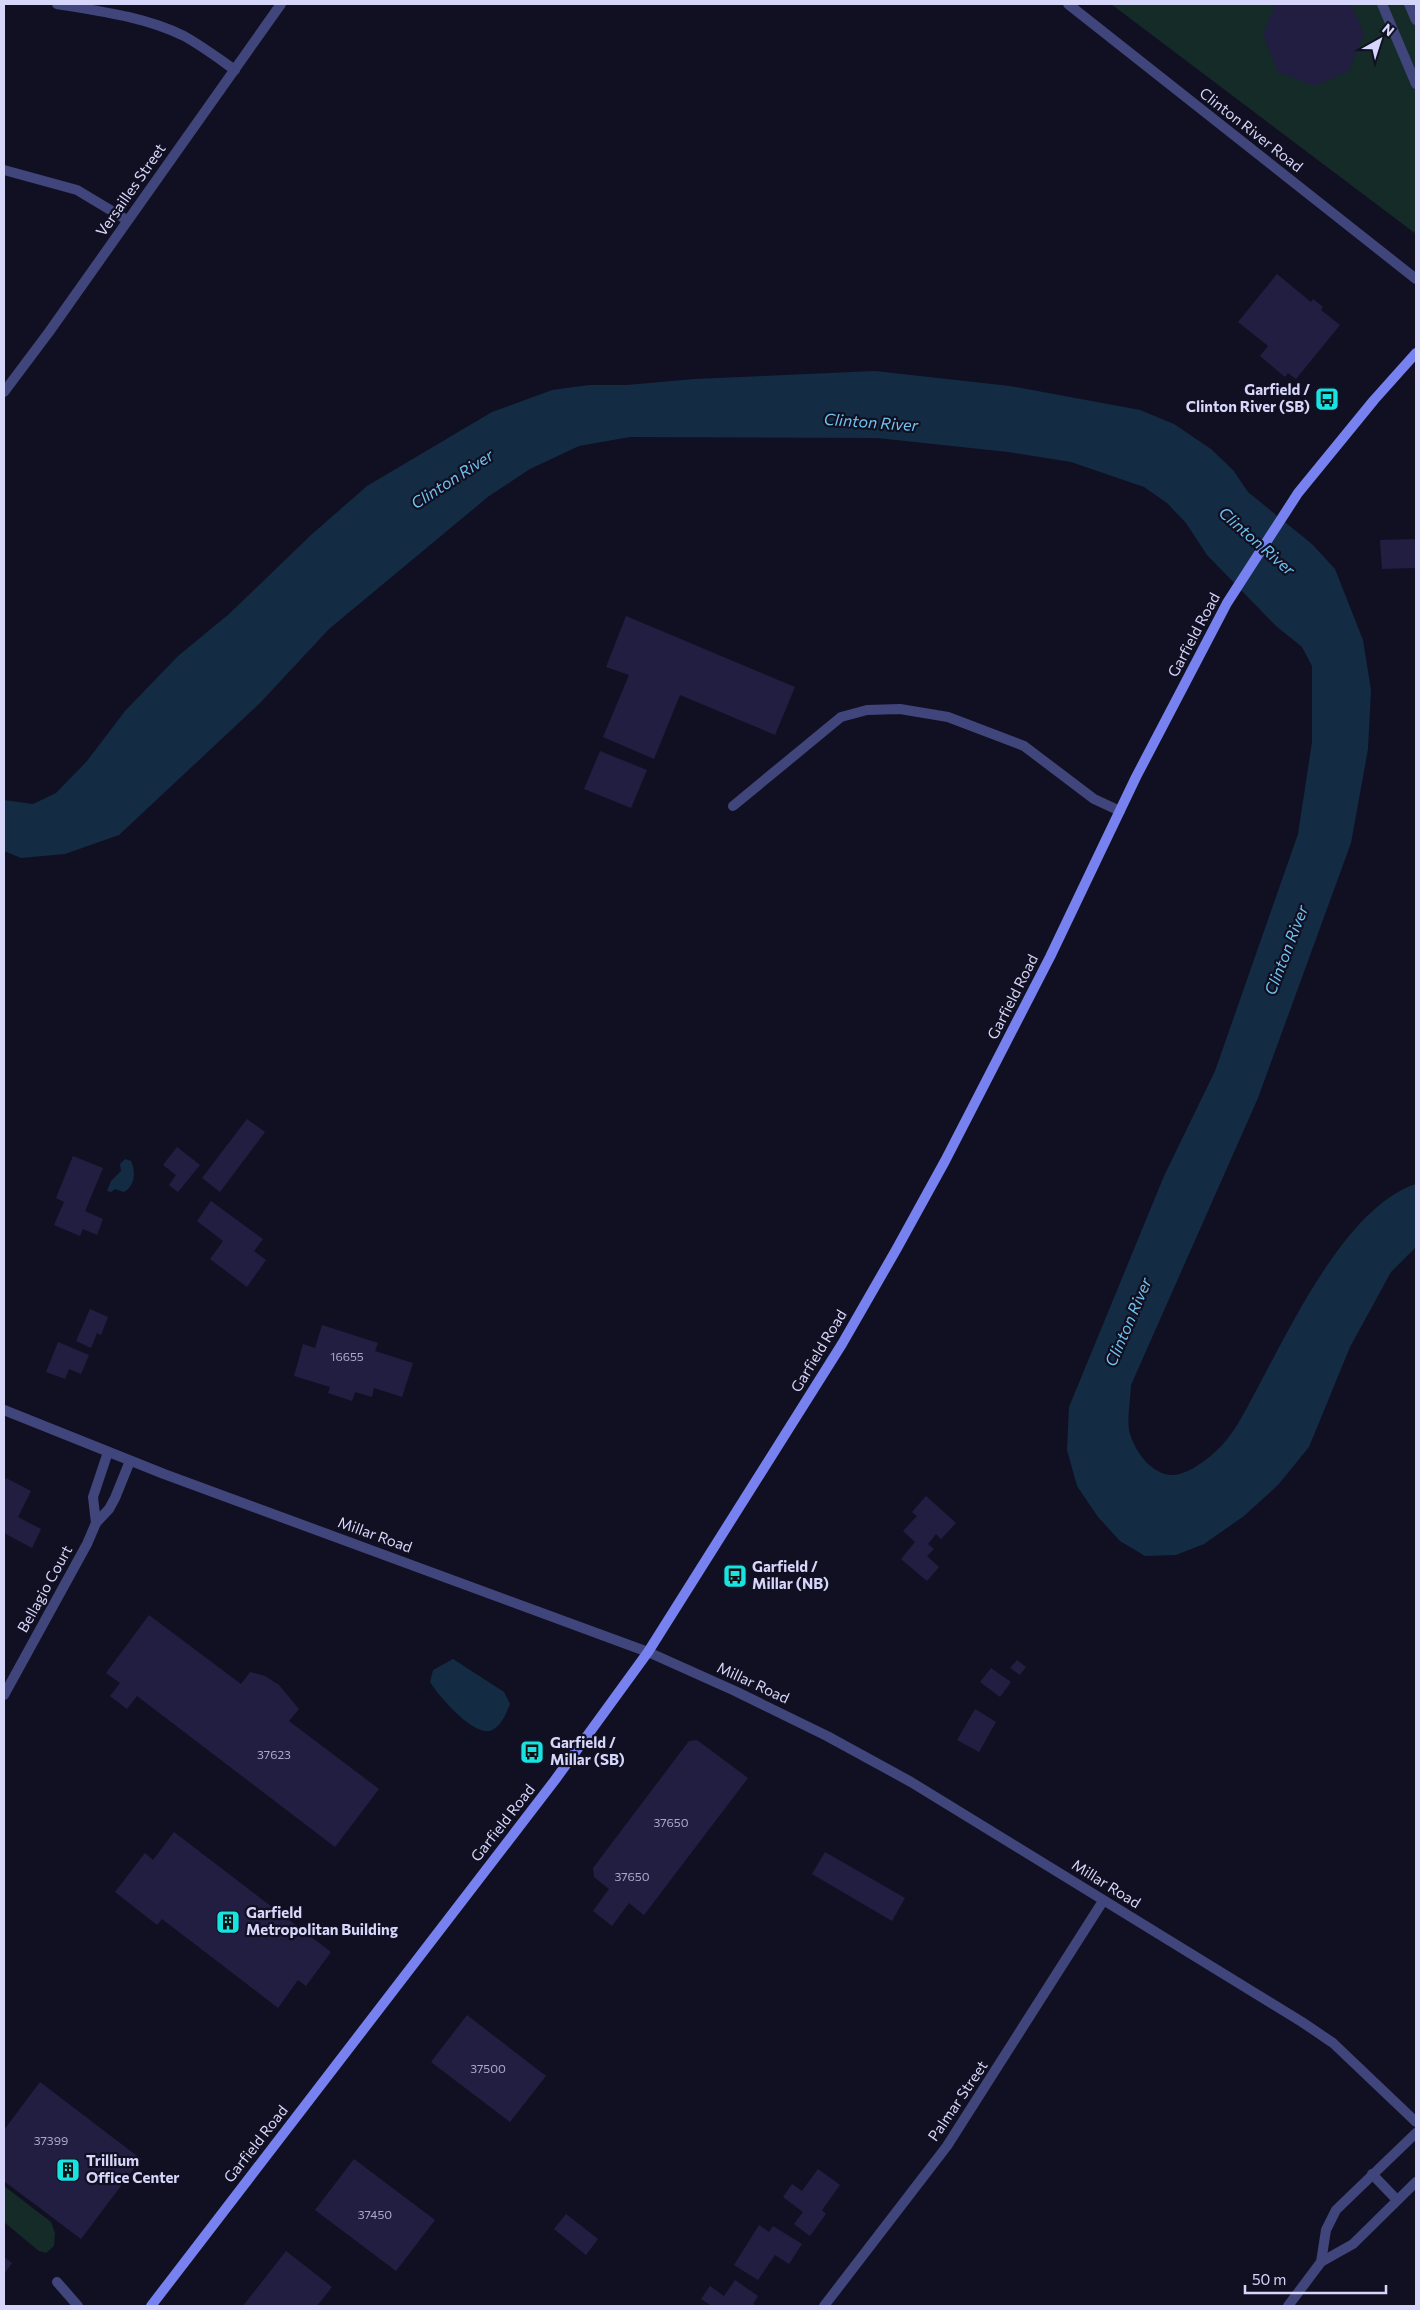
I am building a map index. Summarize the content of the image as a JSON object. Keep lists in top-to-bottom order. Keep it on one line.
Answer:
{"streets":{"main road":["Garfield Road"],"street":["Clinton River Road","Versailles Street","Millar Road","Bellagio Court","Palmar Street"]},"crossings":[["Garfield Road","Millar Road"],["Millar Road","Bellagio Court"],["Millar Road","Palmar Street"]],"water":["Clinton River"],"places":{"bus stop":["Garfield / Clinton River (SB)","Garfield / Millar (NB)","Garfield / Millar (SB)"],"building":["Garfield Metropolitan Building","Trillium Office Center"]},"house_numbers":["16655","37623","37650","37650","37500","37399","37450"],"scale_bar":"50 m","north":"top right"}
